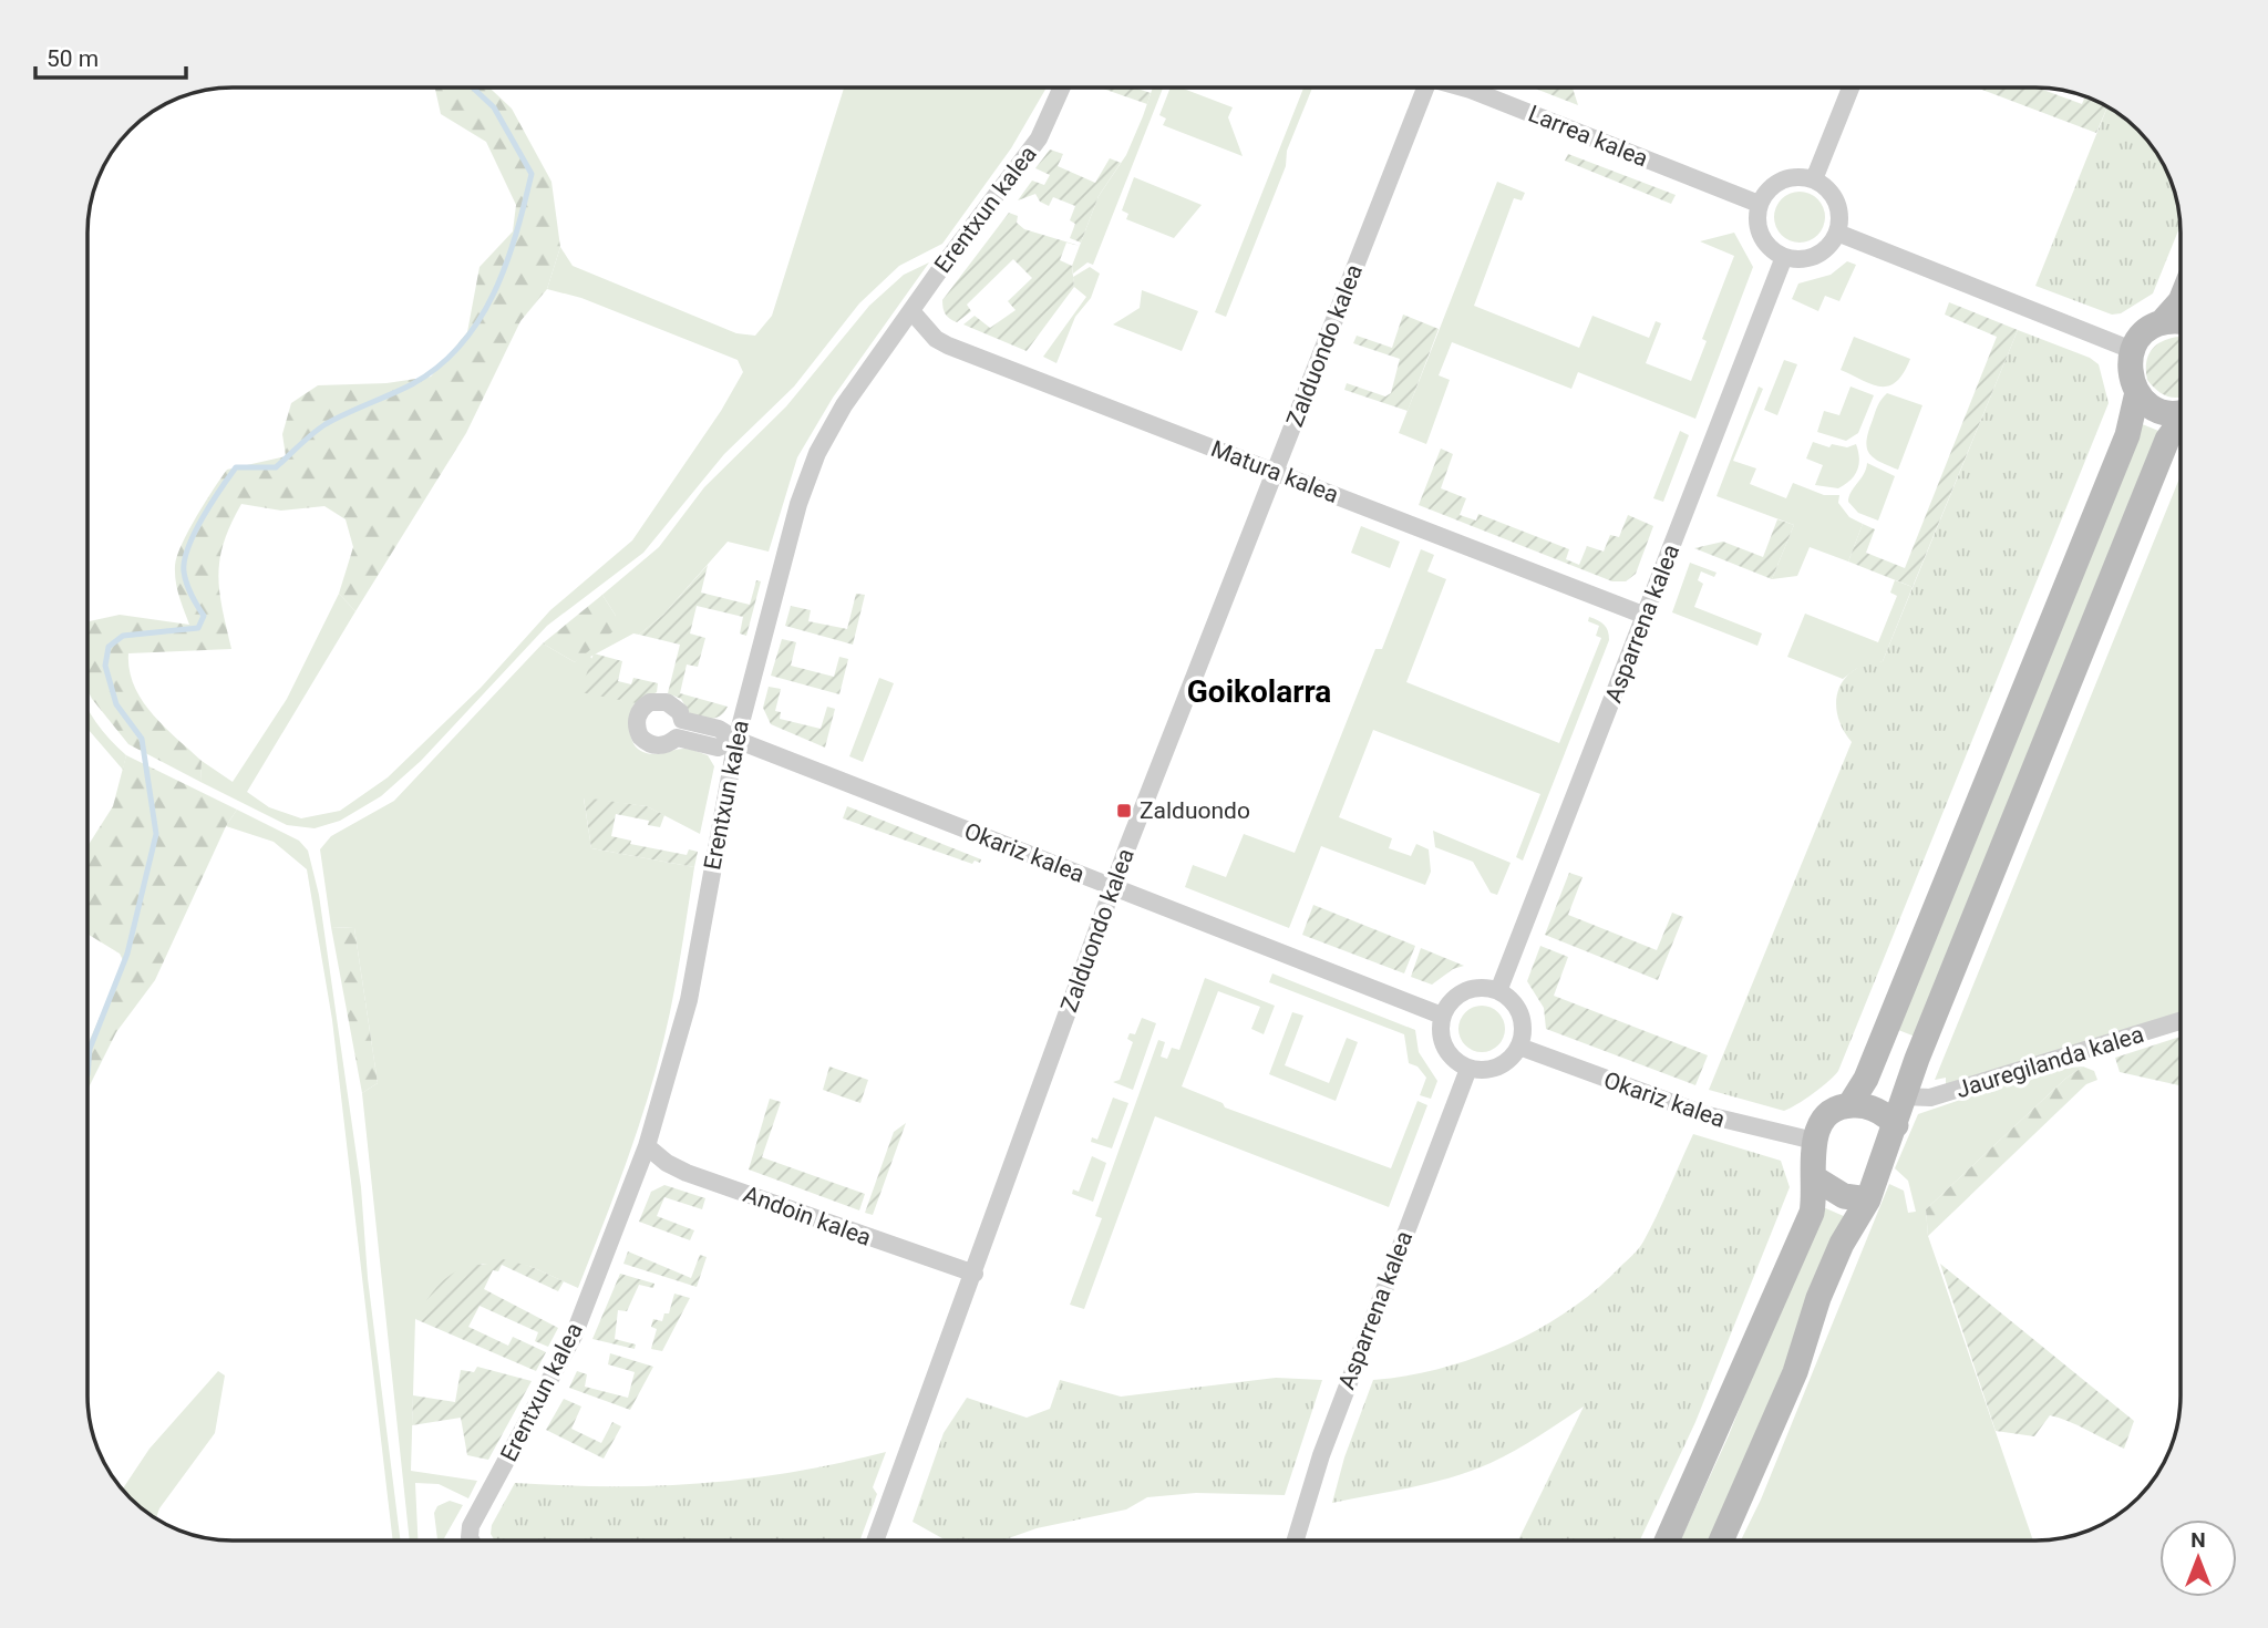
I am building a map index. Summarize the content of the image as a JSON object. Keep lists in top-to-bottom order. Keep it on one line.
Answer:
{"streets":{"street":["Larrea kalea","Erentxun kalea","Zalduondo kalea","Matura kalea","Asparrena kalea","Okariz kalea","Jauregilanda kalea","Andoin kalea"]},"crossings":[["Larrea kalea","Asparrena kalea"],["Erentxun kalea","Matura kalea"],["Erentxun kalea","Okariz kalea"],["Erentxun kalea","Andoin kalea"],["Zalduondo kalea","Matura kalea"],["Zalduondo kalea","Okariz kalea"],["Zalduondo kalea","Andoin kalea"],["Matura kalea","Asparrena kalea"],["Asparrena kalea","Okariz kalea"]],"districts":["Goikolarra"],"places":{"transit":["Zalduondo"]},"scale_bar":"50 m","north":"top"}
